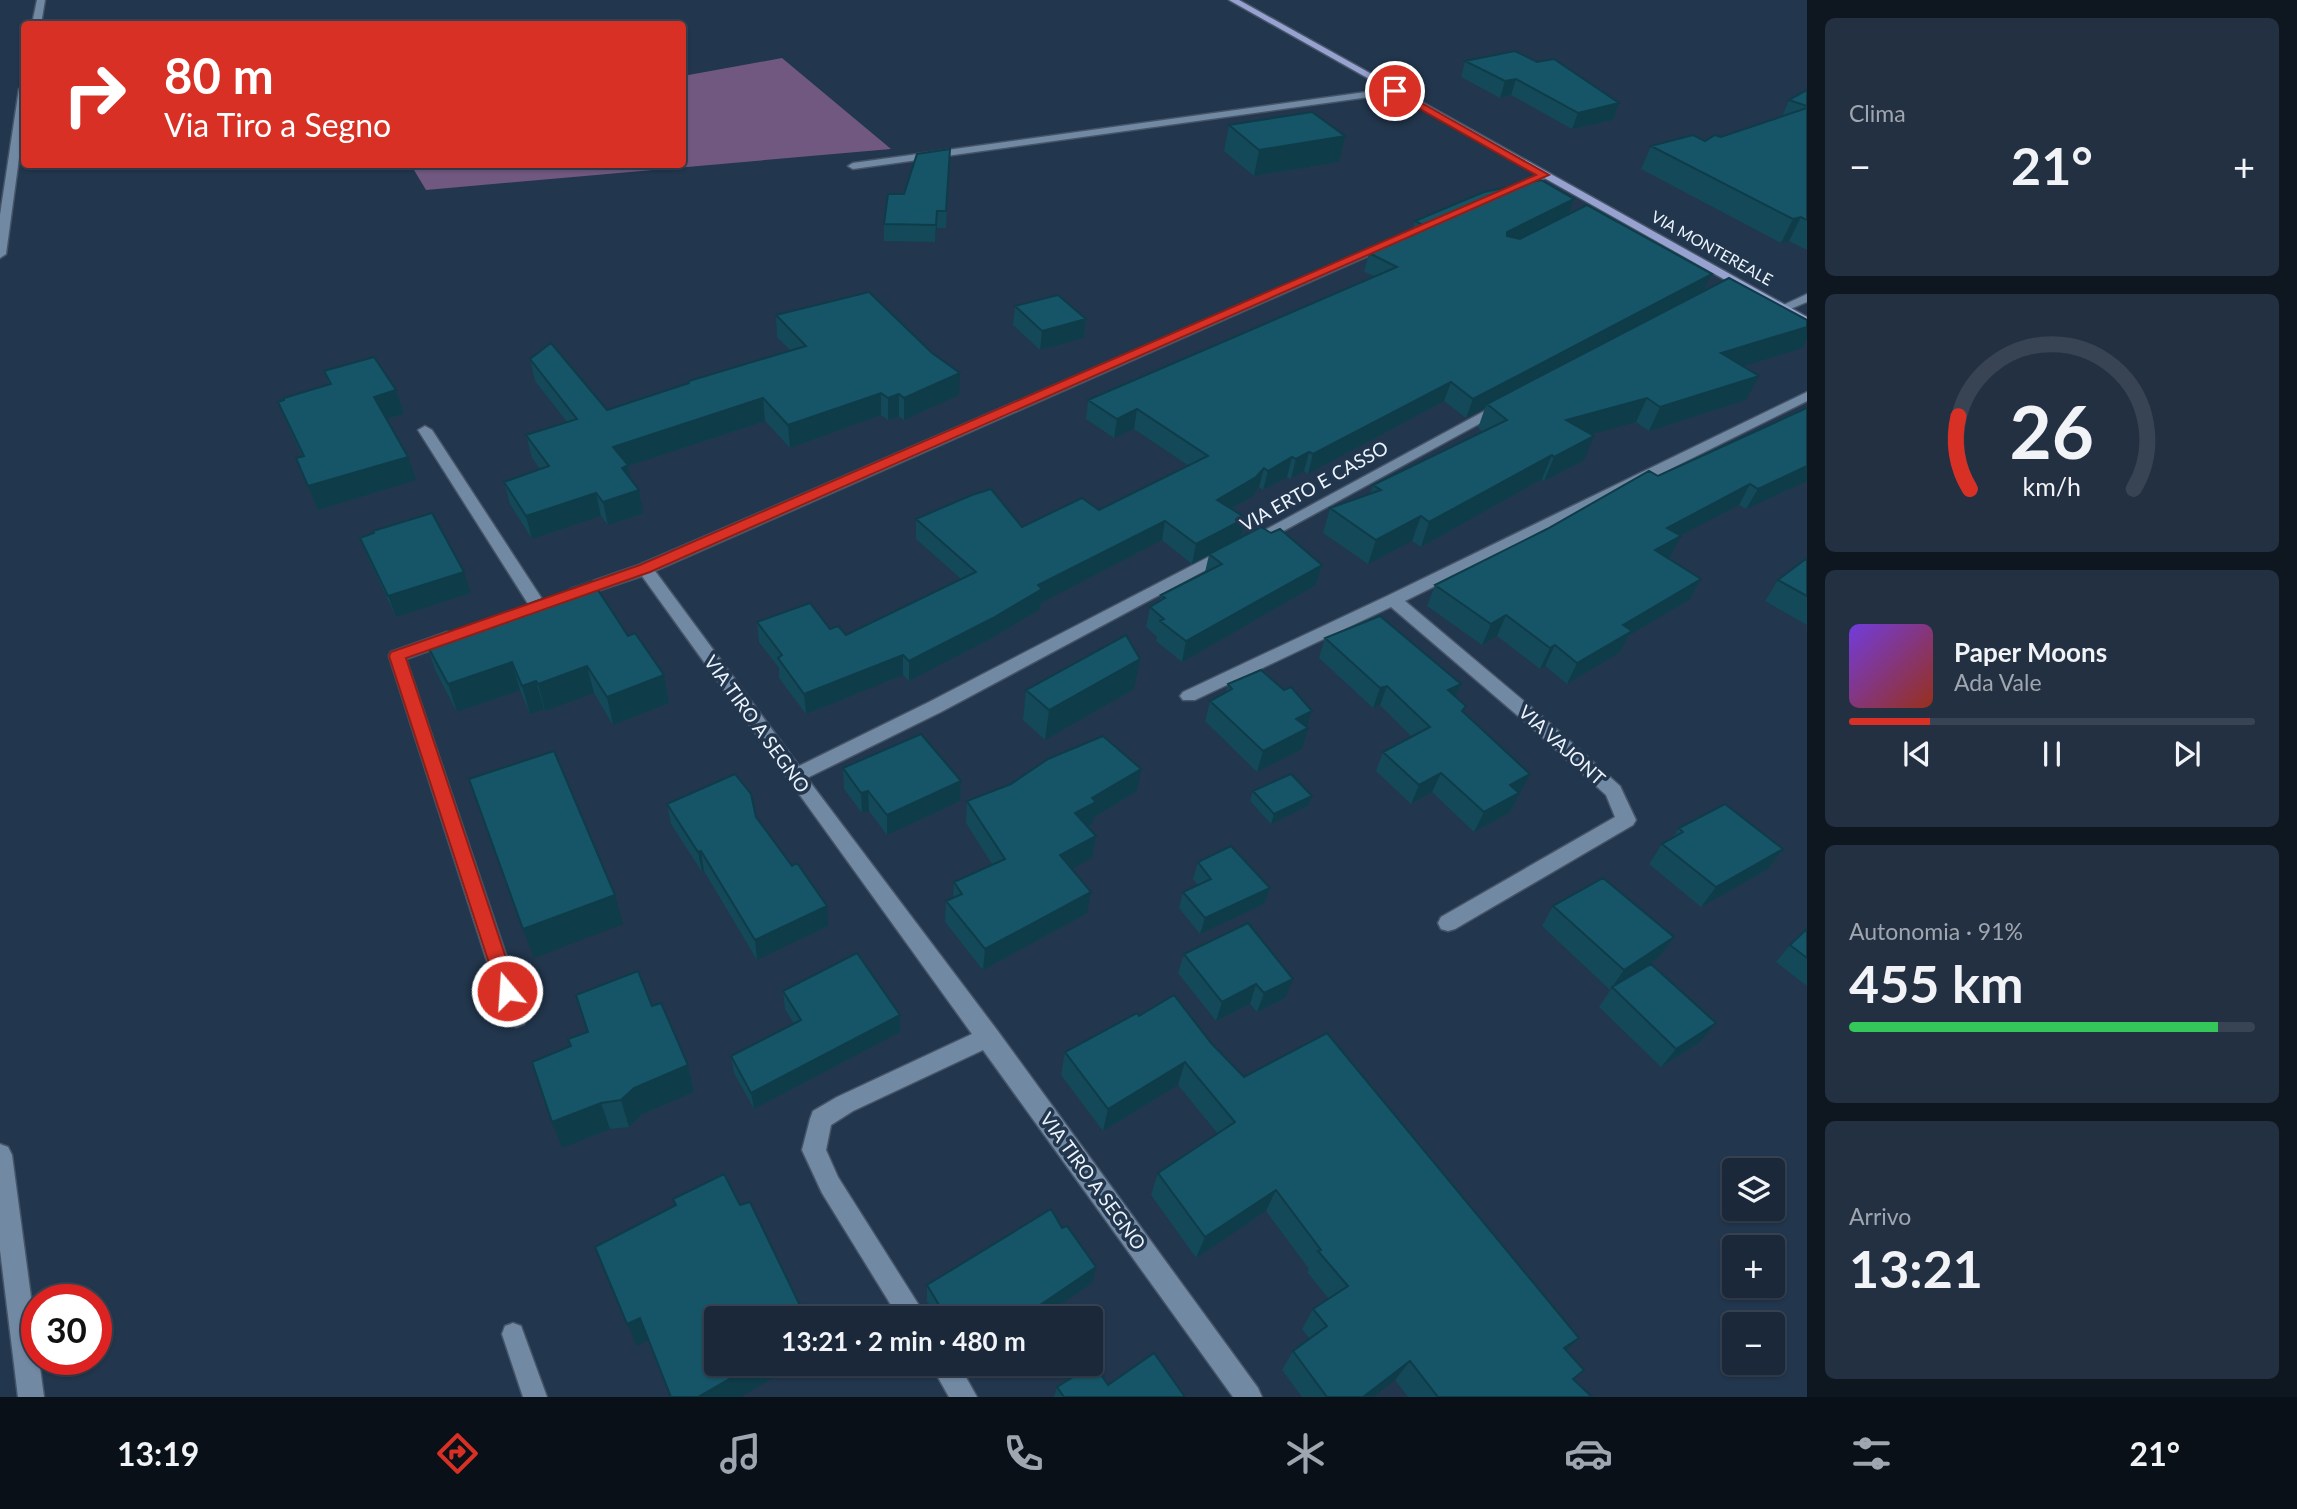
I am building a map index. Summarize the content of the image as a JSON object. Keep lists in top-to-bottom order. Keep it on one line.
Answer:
{"streets":{"main road":["VIA MONTEREALE"],"street":["VIA ERTO E CASSO","VIA TIRO A SEGNO","VIA VAJONT"]},"crossings":[["VIA ERTO E CASSO","VIA TIRO A SEGNO"]],"page":{"tile":["Clima",["Autonomia · 91%","455 km"],["Arrivo","13:21"]],"turn":["80 m","Via Tiro a Segno"],"heat":["−","21°","+"],"song":["Paper Moons","Ada Vale"],"map_buttons":["+","−"],"limit":"30","trip":"13:21 · 2 min · 480 m","tabs":["13:19","21°"],"gauge":["26","km/h"]}}
